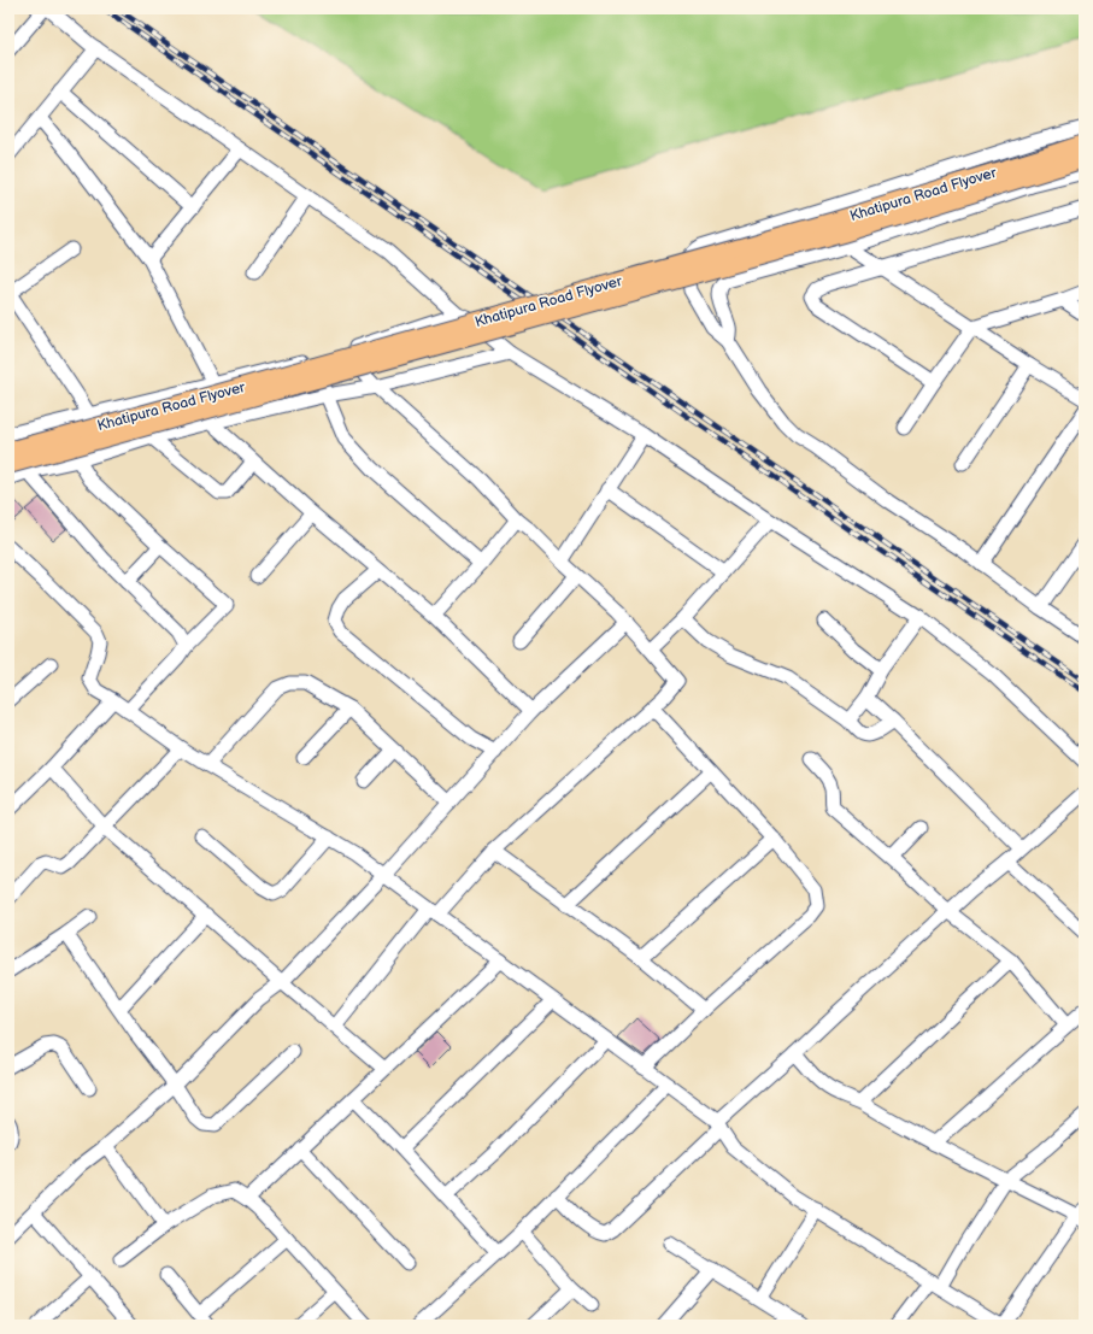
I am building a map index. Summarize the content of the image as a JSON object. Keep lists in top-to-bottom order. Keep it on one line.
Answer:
{"streets":{"main road":["Khatipura Road Flyover"]}}
